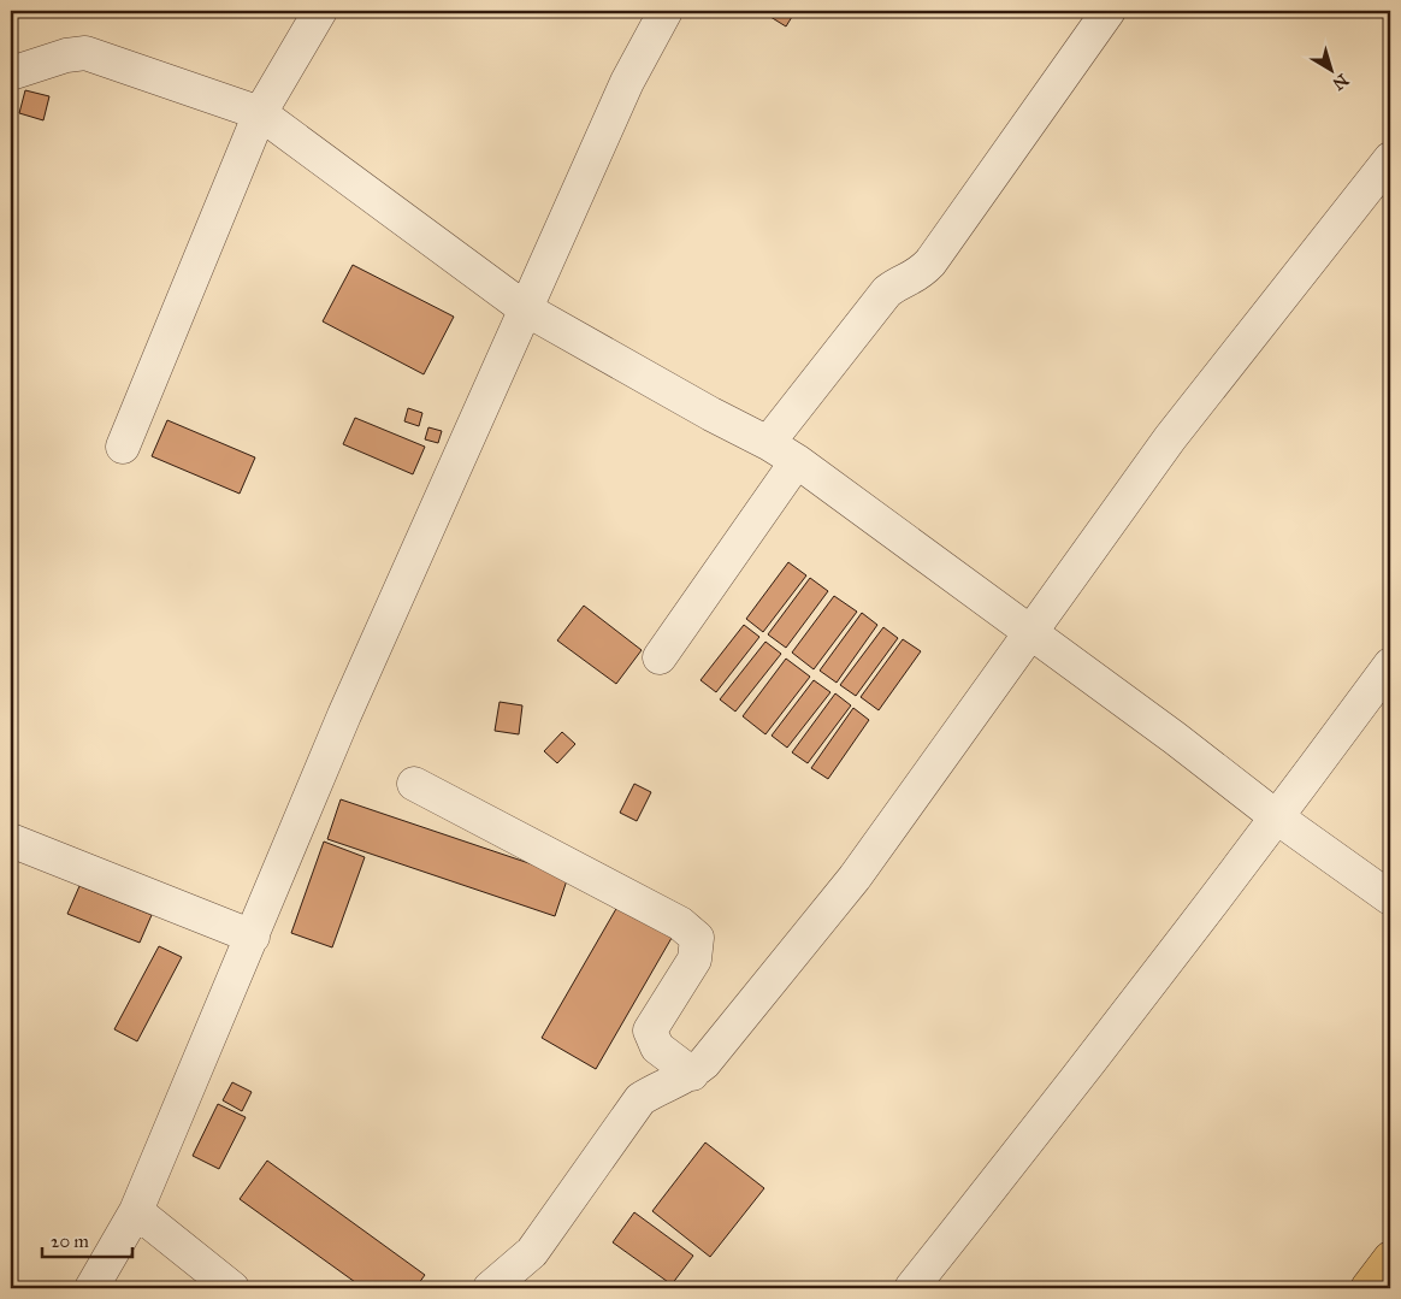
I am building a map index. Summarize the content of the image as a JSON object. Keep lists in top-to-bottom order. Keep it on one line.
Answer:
{"scale_bar":"20 m","north":"bottom right"}
